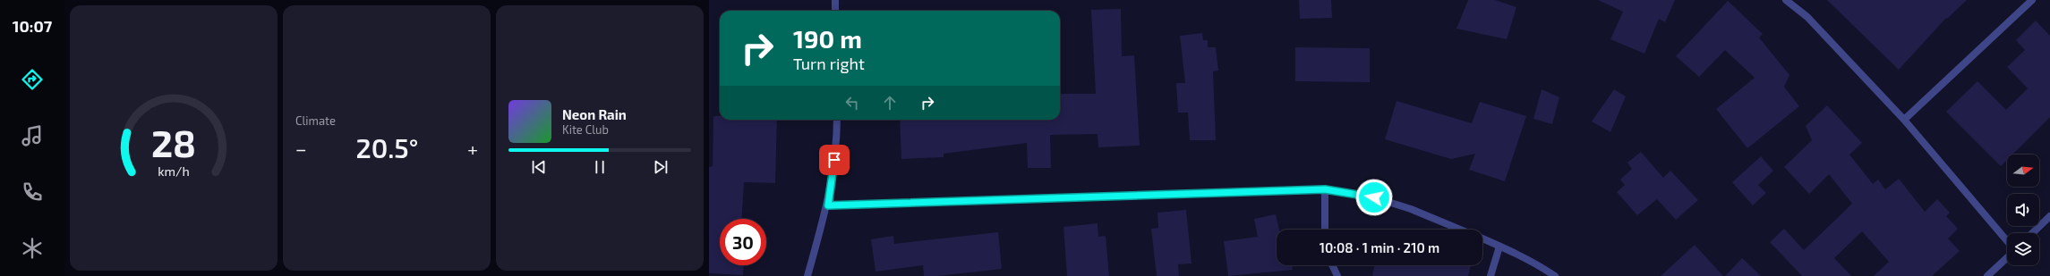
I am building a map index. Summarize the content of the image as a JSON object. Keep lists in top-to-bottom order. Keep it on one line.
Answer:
{"north":"right","page":{"tabs":"10:07","tile":"Climate","turn":["190 m","Turn right"],"song":["Neon Rain","Kite Club"],"heat":["−","20.5°","+"],"limit":"30","trip":"10:08 · 1 min · 210 m","gauge":["28","km/h"]}}
